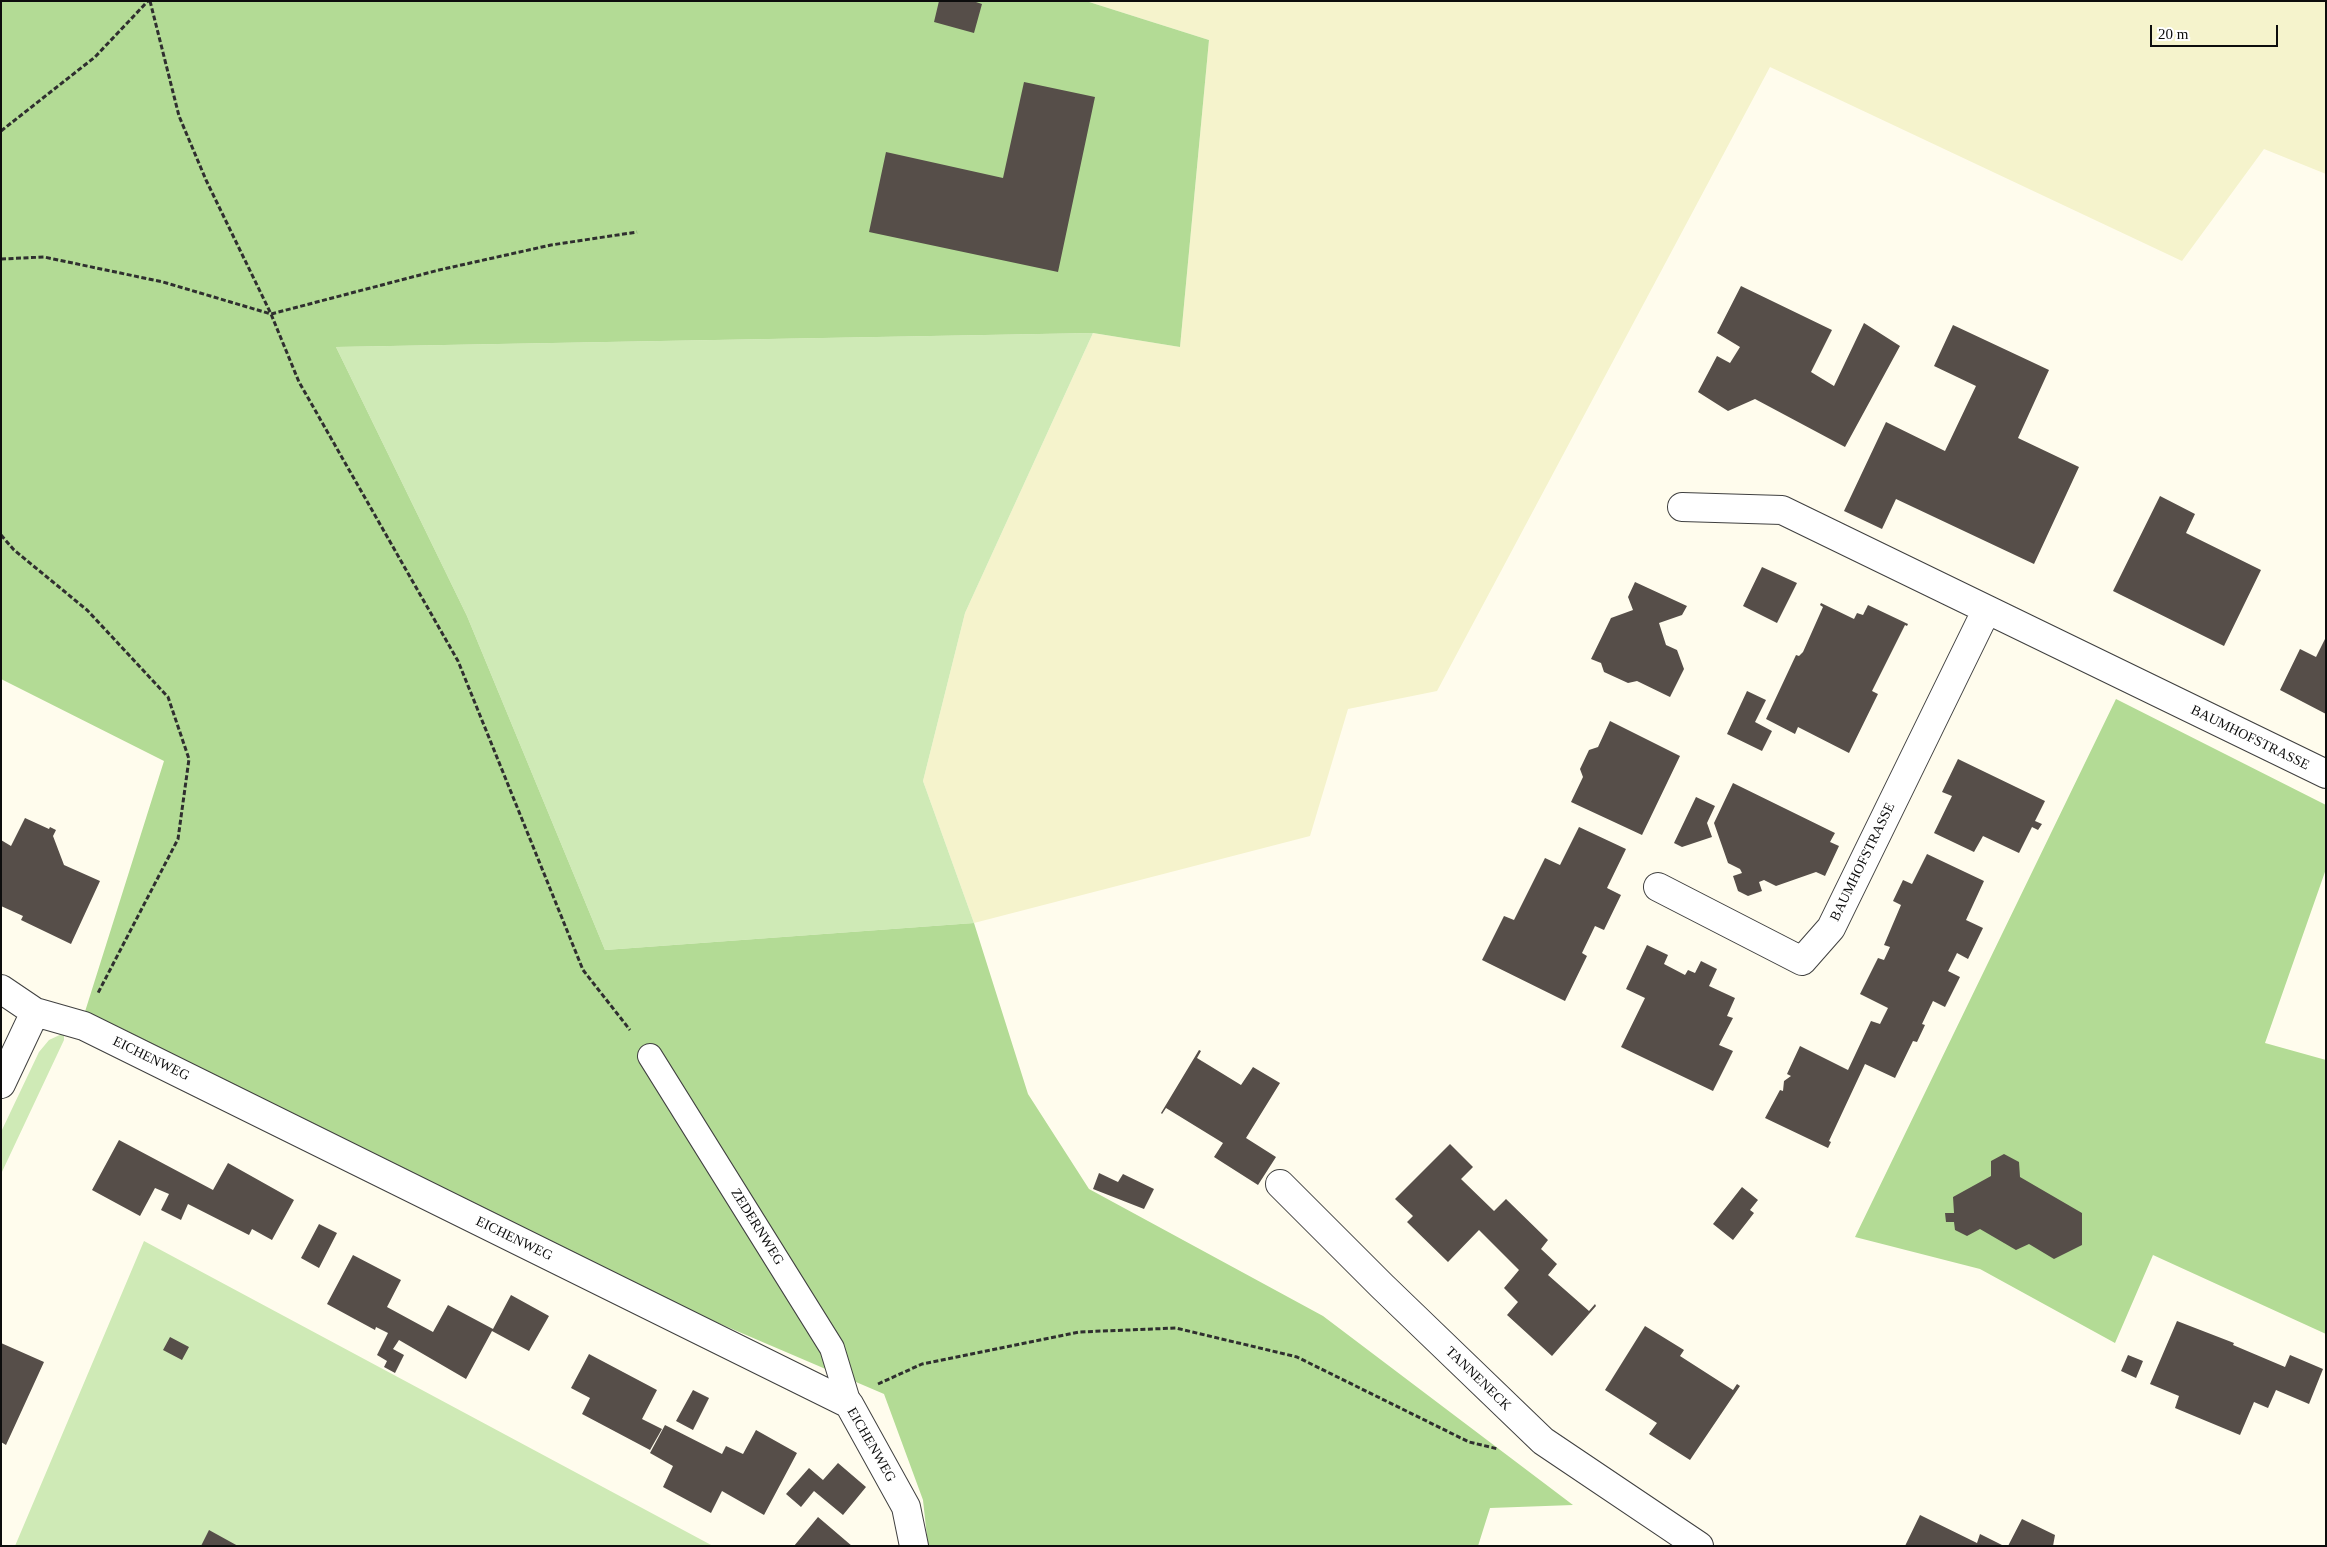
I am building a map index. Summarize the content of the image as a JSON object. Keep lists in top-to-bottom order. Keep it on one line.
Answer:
{"streets":{"street":["BAUMHOFSTRASSE","EICHENWEG","TANNENECK"],"lane":["ZEDERNWEG"]},"crossings":[["EICHENWEG","ZEDERNWEG"]],"scale_bar":"20 m"}
